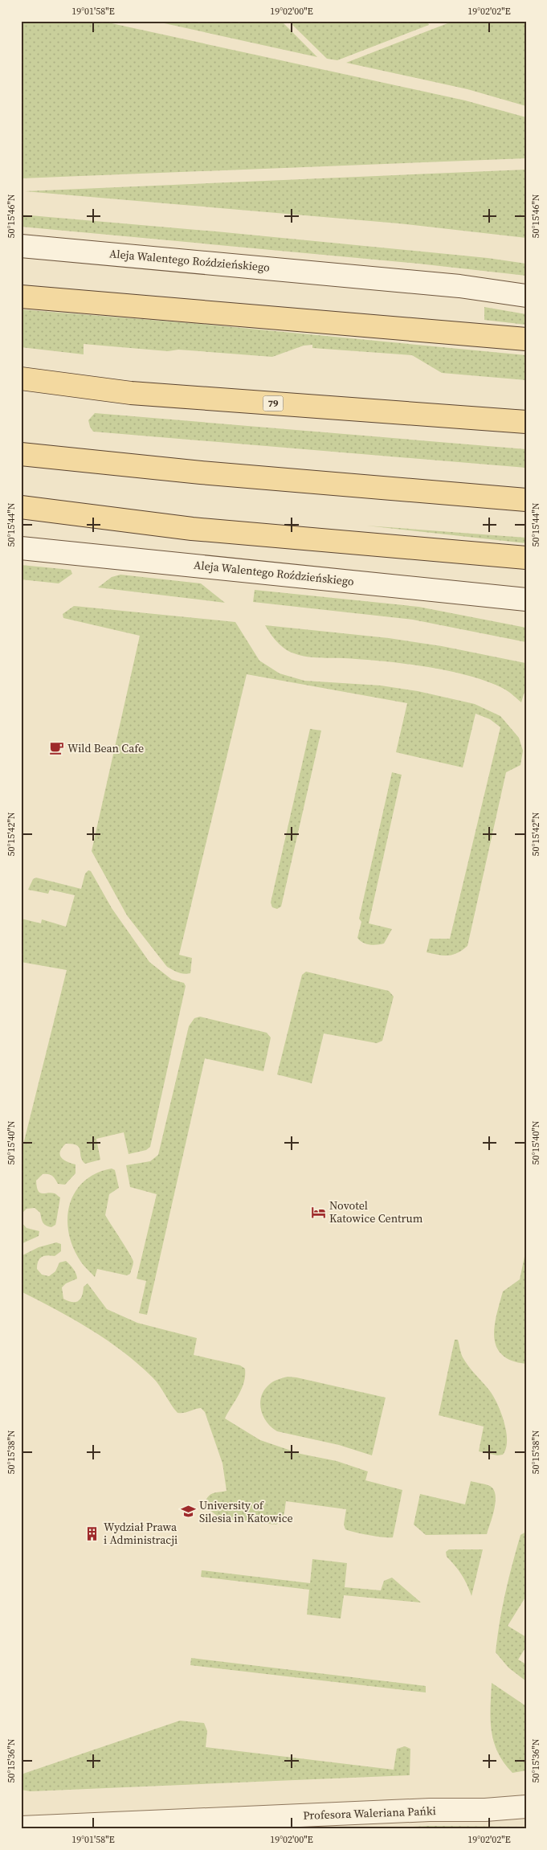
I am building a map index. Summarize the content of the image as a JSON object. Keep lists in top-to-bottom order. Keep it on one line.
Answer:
{"streets":{"main road":["Aleja Walentego Roździeńskiego","79","Profesora Waleriana Pańki"]},"places":{"cafe":["Wild Bean Cafe"],"hotel":["Novotel Katowice Centrum"],"school or university":["University of Silesia in Katowice"],"building":["Wydział Prawa i Administracji"]},"coordinates":["19°01'58\"E","19°02'00\"E","19°02'02\"E","50°15'46\"N","50°15'44\"N","50°15'42\"N","50°15'40\"N","50°15'38\"N","50°15'36\"N"]}
